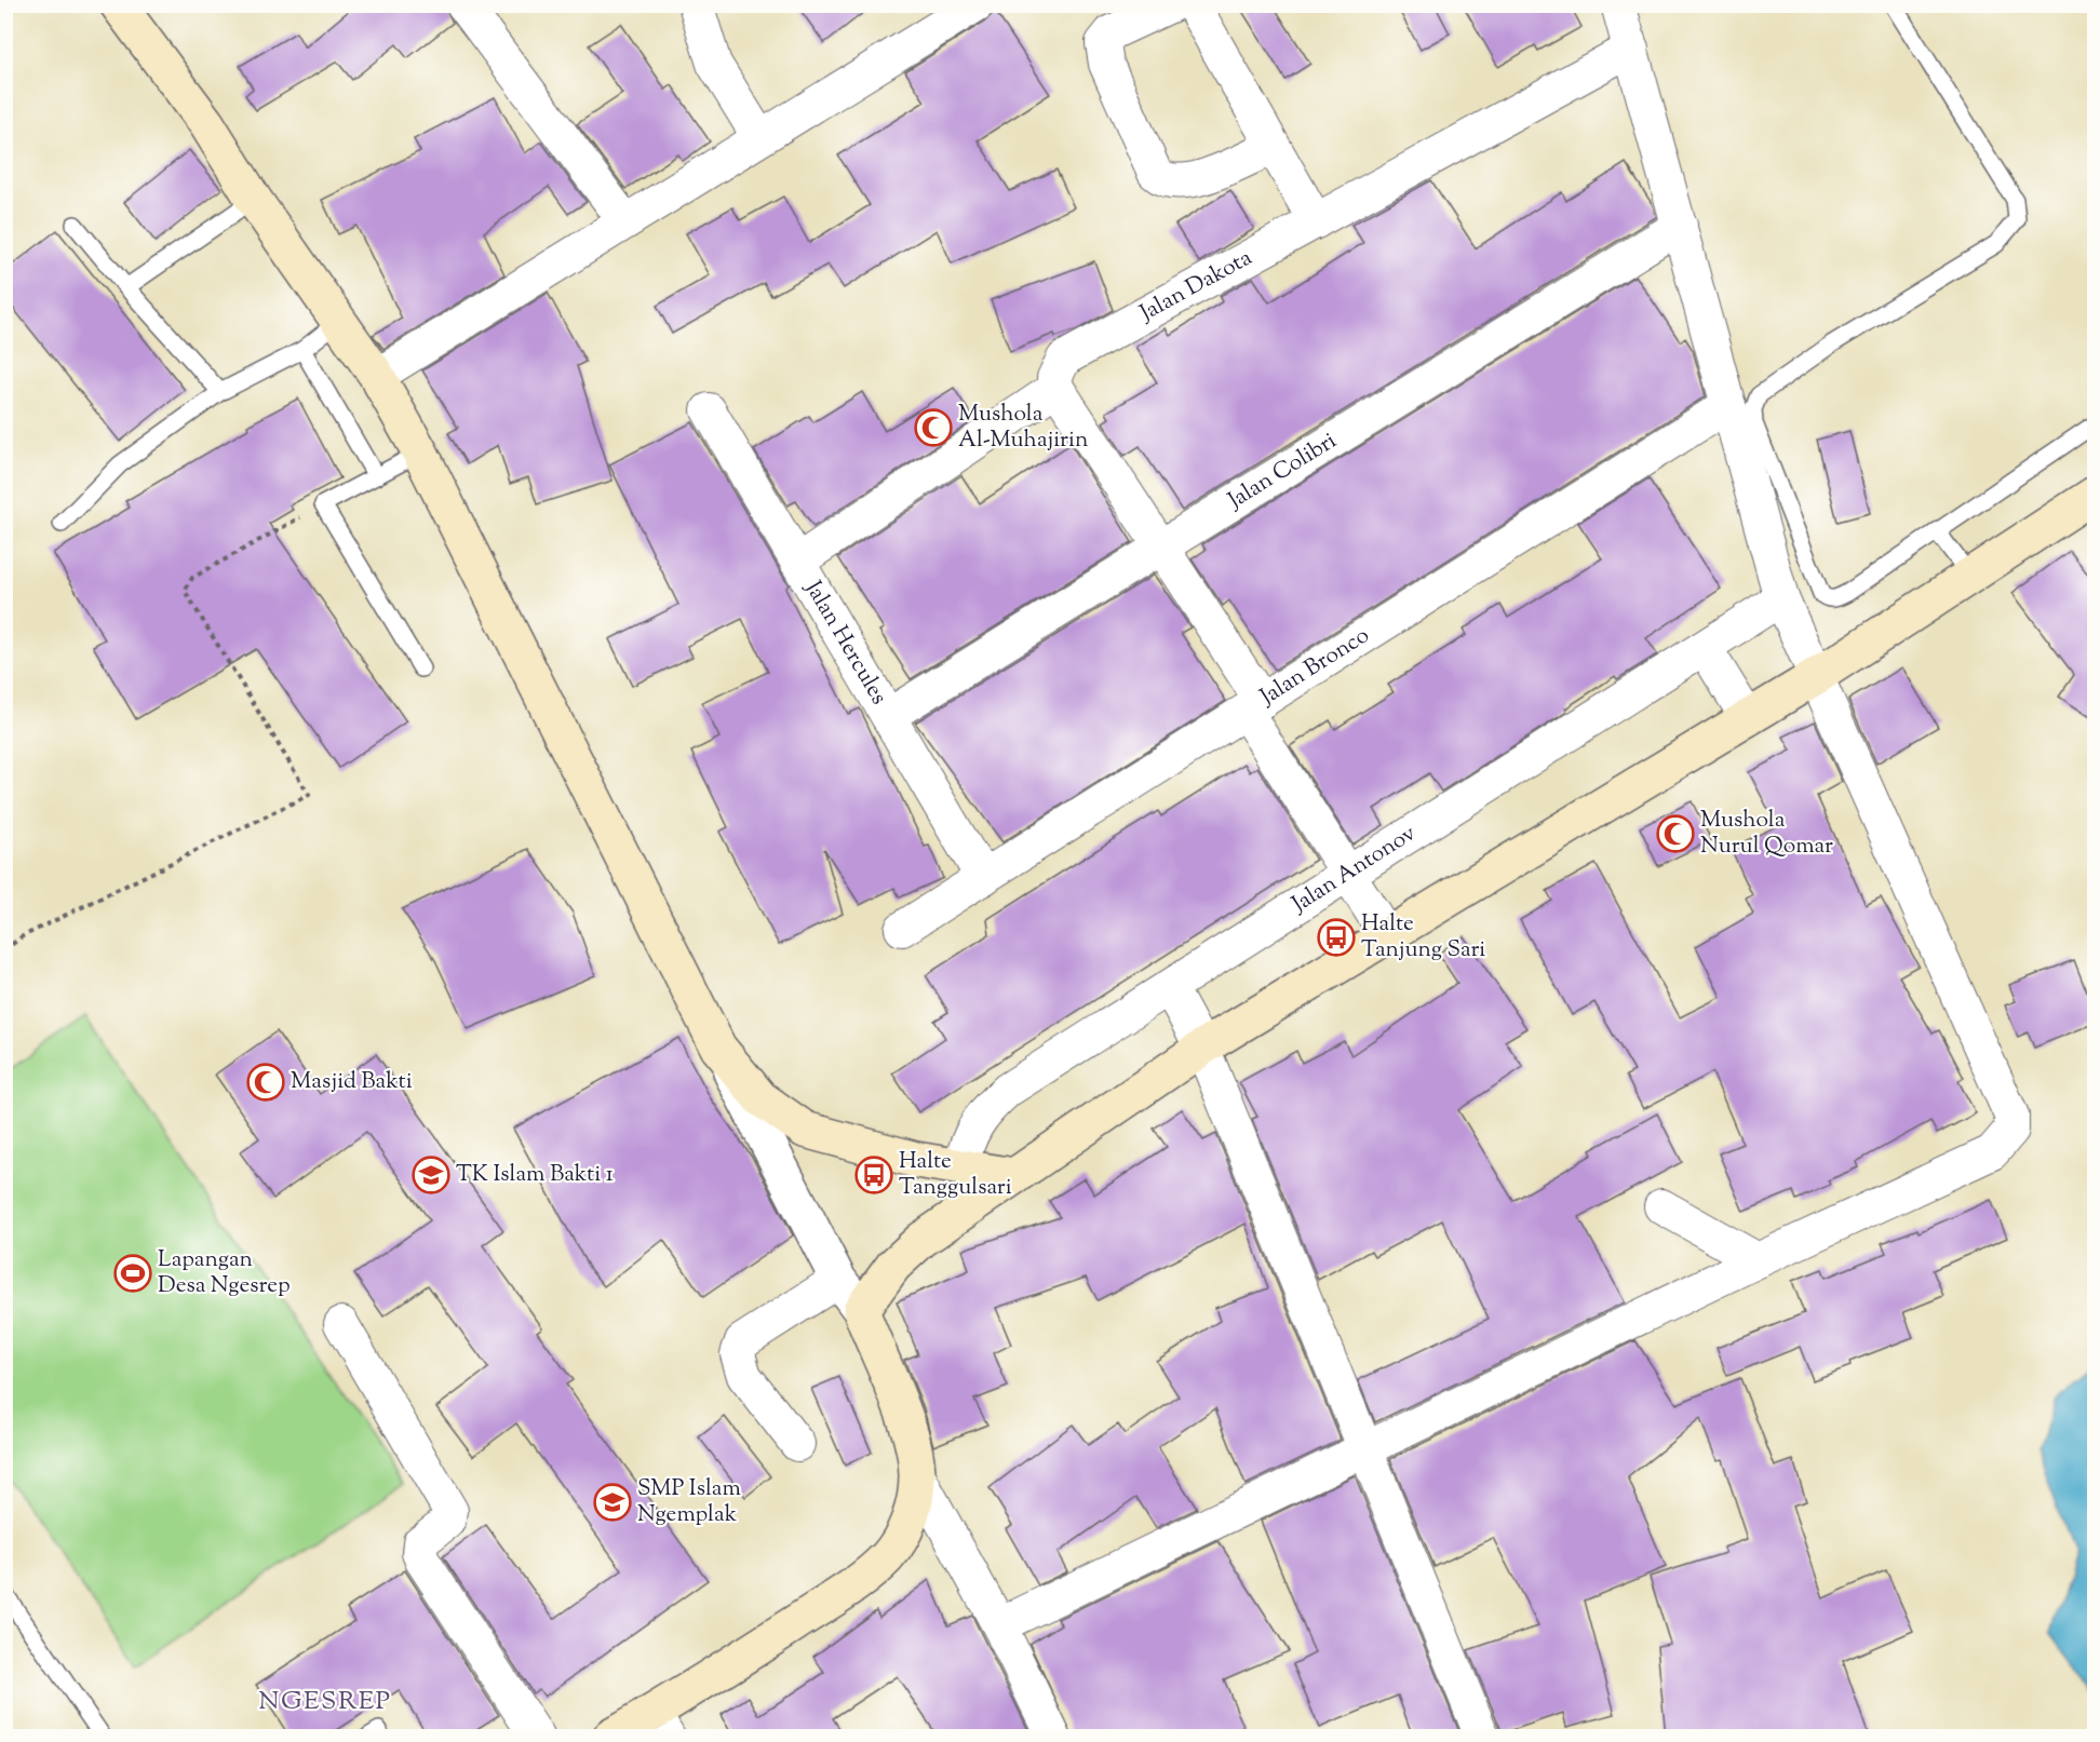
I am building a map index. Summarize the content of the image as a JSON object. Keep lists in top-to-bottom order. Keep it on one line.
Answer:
{"streets":{"street":["Jalan Dakota","Jalan Colibri","Jalan Hercules","Jalan Bronco","Jalan Antonov"]},"crossings":[["Jalan Colibri","Jalan Hercules"],["Jalan Hercules","Jalan Bronco"]],"districts":["NGESREP"],"places":{"mosque":["Mushola Al-Muhajirin","Mushola Nurul Qomar","Masjid Bakti"],"bus stop":["Halte Tanjung Sari","Halte Tanggulsari"],"school or university":["TK Islam Bakti 1","SMP Islam Ngemplak"],"sports":["Lapangan Desa Ngesrep"]}}
